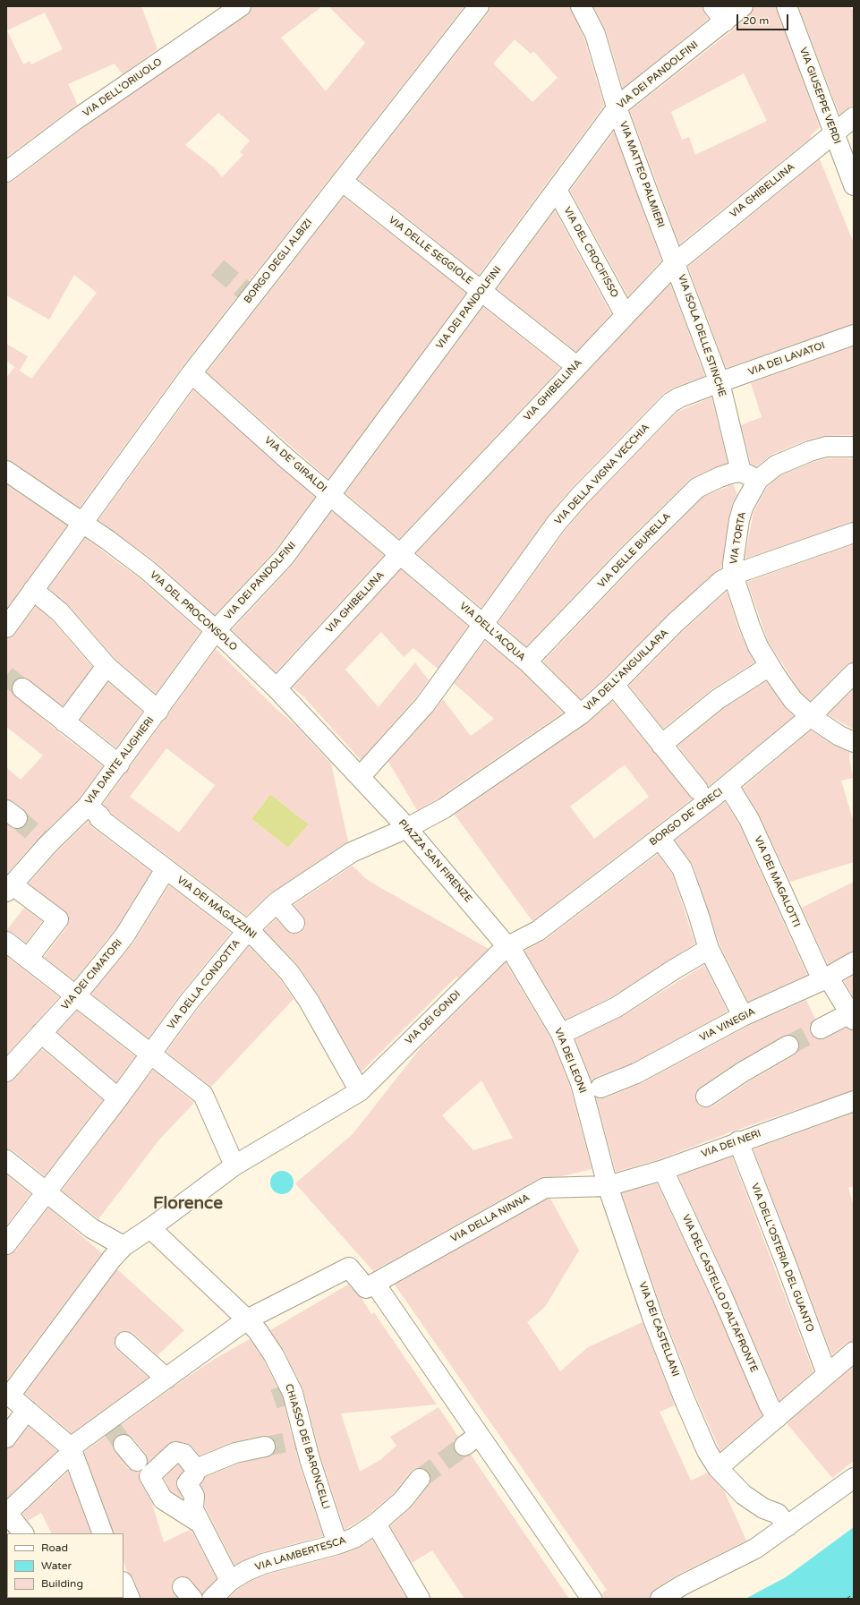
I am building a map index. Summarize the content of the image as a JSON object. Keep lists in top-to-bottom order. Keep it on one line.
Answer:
{"streets":{"street":["VIA DEI PANDOLFINI","VIA DELL'ORIUOLO","VIA GIUSEPPE VERDI","VIA MATTEO PALMIERI","VIA GHIBELLINA","VIA DELLE SEGGIOLE","VIA DEL CROCIFISSO","BORGO DEGLI ALBIZI","VIA ISOLA DELLE STINCHE","VIA DEI LAVATOI","VIA DE' GIRALDI","VIA DELLA VIGNA VECCHIA","VIA TORTA","VIA DELLE BURELLA","VIA DEL PROCONSOLO","VIA DELL'ACQUA","VIA DELL'ANGUILLARA","VIA DANTE ALIGHIERI","BORGO DE' GRECI","PIAZZA SAN FIRENZE","VIA DEI MAGALOTTI","VIA DEI MAGAZZINI","VIA DEI CIMATORI","VIA DELLA CONDOTTA","VIA DEI GONDI","VIA VINEGIA","VIA DEI LEONI","VIA DEI NERI","VIA DELLA NINNA","VIA DELL'OSTERIA DEL GUANTO","VIA DEL CASTELLO D'ALTAFRONTE","VIA DEI CASTELLANI","CHIASSO DEI BARONCELLI","VIA LAMBERTESCA"]},"crossings":[["VIA DEI PANDOLFINI","VIA MATTEO PALMIERI"],["VIA DEI PANDOLFINI","VIA DELLE SEGGIOLE"],["VIA DEI PANDOLFINI","VIA DEL CROCIFISSO"],["VIA DEI PANDOLFINI","VIA DE' GIRALDI"],["VIA DEI PANDOLFINI","VIA DEL PROCONSOLO"],["VIA DEI PANDOLFINI","VIA DANTE ALIGHIERI"],["VIA GIUSEPPE VERDI","VIA GHIBELLINA"],["VIA MATTEO PALMIERI","VIA GHIBELLINA"],["VIA MATTEO PALMIERI","VIA ISOLA DELLE STINCHE"],["VIA GHIBELLINA","VIA DELLE SEGGIOLE"],["VIA GHIBELLINA","VIA DEL CROCIFISSO"],["VIA GHIBELLINA","VIA ISOLA DELLE STINCHE"],["VIA GHIBELLINA","VIA DE' GIRALDI"],["VIA GHIBELLINA","VIA DEL PROCONSOLO"],["VIA GHIBELLINA","VIA DELL'ACQUA"],["VIA DELLE SEGGIOLE","BORGO DEGLI ALBIZI"],["BORGO DEGLI ALBIZI","VIA DE' GIRALDI"],["BORGO DEGLI ALBIZI","VIA DEL PROCONSOLO"],["VIA ISOLA DELLE STINCHE","VIA DEI LAVATOI"],["VIA ISOLA DELLE STINCHE","VIA DELLA VIGNA VECCHIA"],["VIA ISOLA DELLE STINCHE","VIA TORTA"],["VIA ISOLA DELLE STINCHE","VIA DELLE BURELLA"],["VIA DEI LAVATOI","VIA DELLA VIGNA VECCHIA"],["VIA DE' GIRALDI","VIA DELL'ACQUA"],["VIA DELLA VIGNA VECCHIA","VIA DEL PROCONSOLO"],["VIA DELLA VIGNA VECCHIA","VIA DELL'ACQUA"],["VIA DELLA VIGNA VECCHIA","PIAZZA SAN FIRENZE"],["VIA TORTA","VIA DELLE BURELLA"],["VIA TORTA","VIA DELL'ANGUILLARA"],["VIA DELLE BURELLA","VIA DELL'ACQUA"],["VIA DEL PROCONSOLO","VIA DANTE ALIGHIERI"],["VIA DEL PROCONSOLO","PIAZZA SAN FIRENZE"],["VIA DELL'ACQUA","VIA DELL'ANGUILLARA"],["VIA DELL'ANGUILLARA","PIAZZA SAN FIRENZE"],["VIA DELL'ANGUILLARA","VIA DELLA CONDOTTA"],["VIA DANTE ALIGHIERI","VIA DEI MAGAZZINI"],["BORGO DE' GRECI","PIAZZA SAN FIRENZE"],["BORGO DE' GRECI","VIA DEI MAGALOTTI"],["BORGO DE' GRECI","VIA DEI GONDI"],["BORGO DE' GRECI","VIA DEI LEONI"],["PIAZZA SAN FIRENZE","VIA DELLA CONDOTTA"],["PIAZZA SAN FIRENZE","VIA DEI GONDI"],["PIAZZA SAN FIRENZE","VIA DEI LEONI"],["VIA DEI MAGALOTTI","VIA VINEGIA"],["VIA DEI MAGAZZINI","VIA DEI CIMATORI"],["VIA DEI MAGAZZINI","VIA DELLA CONDOTTA"],["VIA DEI MAGAZZINI","VIA DEI GONDI"],["VIA DEI GONDI","VIA DEI LEONI"],["VIA DEI GONDI","CHIASSO DEI BARONCELLI"],["VIA VINEGIA","VIA DEI LEONI"],["VIA DEI LEONI","VIA DEI NERI"],["VIA DEI LEONI","VIA DELLA NINNA"],["VIA DEI LEONI","VIA DEI CASTELLANI"],["VIA DEI NERI","VIA DELLA NINNA"],["VIA DEI NERI","VIA DELL'OSTERIA DEL GUANTO"],["VIA DEI NERI","VIA DEL CASTELLO D'ALTAFRONTE"],["VIA DEI NERI","VIA DEI CASTELLANI"],["VIA DELLA NINNA","VIA DEI CASTELLANI"],["CHIASSO DEI BARONCELLI","VIA LAMBERTESCA"]],"districts":["Florence"],"legend":["Road","Water","Building"],"scale_bar":"20 m"}
